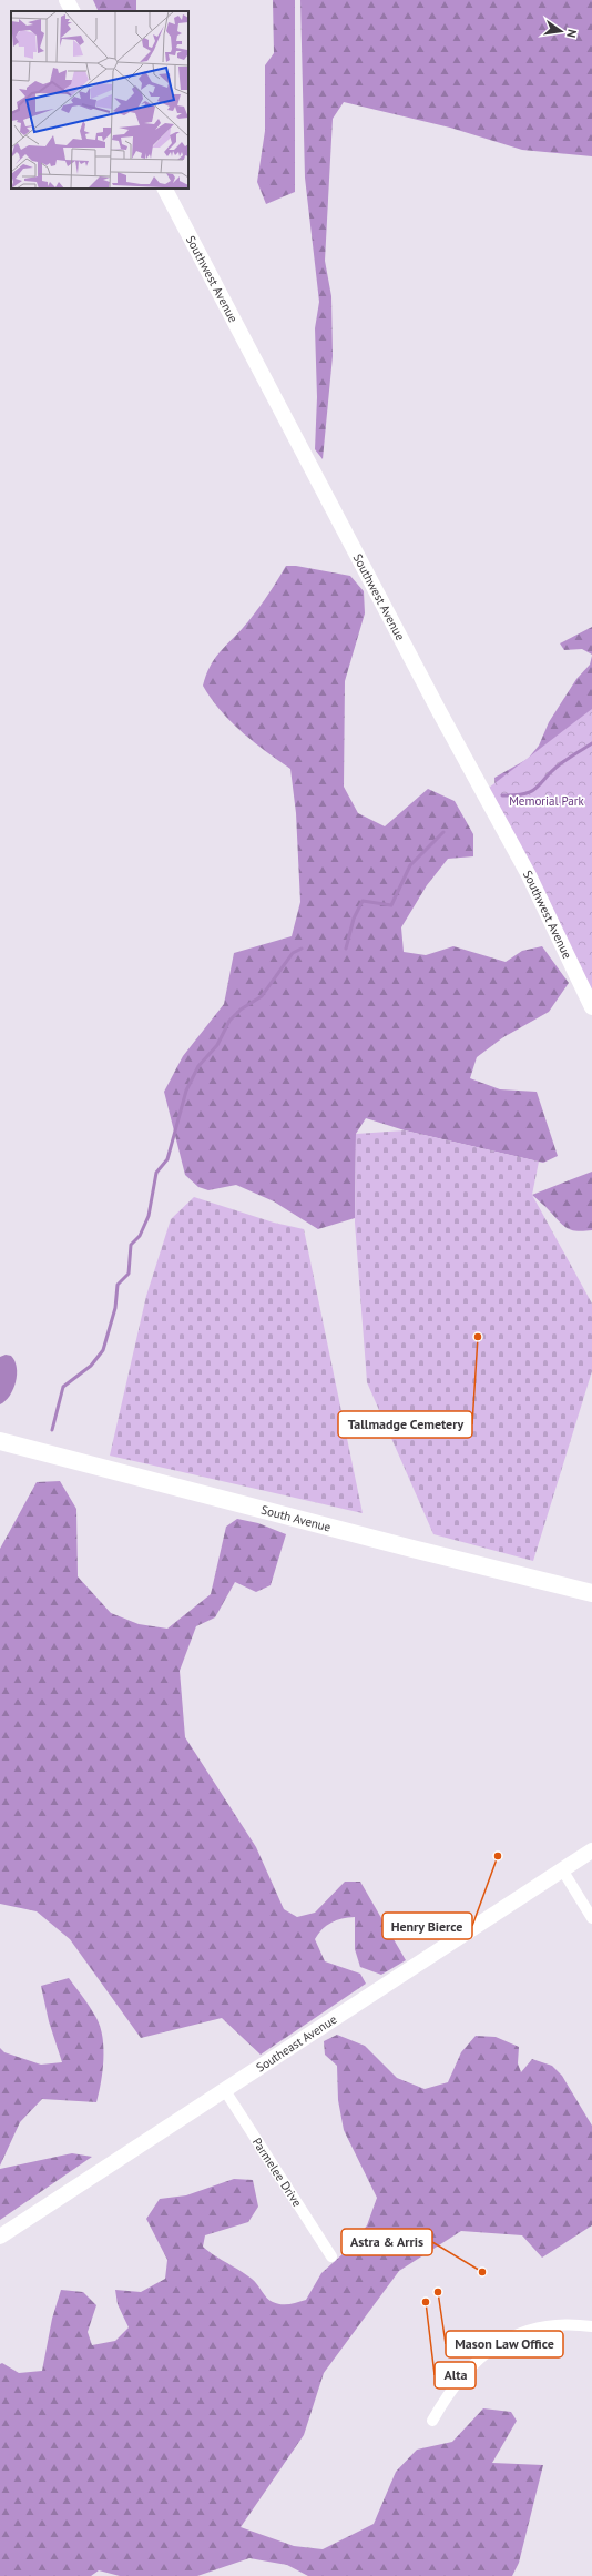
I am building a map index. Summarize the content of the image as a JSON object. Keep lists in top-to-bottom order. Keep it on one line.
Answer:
{"streets":{"main road":["South Avenue"],"street":["Southwest Avenue","Southeast Avenue","Parmelee Drive"]},"crossings":[["Southeast Avenue","Parmelee Drive"]],"parks":["Memorial Park"],"places":["Tallmadge Cemetery","Henry Bierce","Astra & Arris","Mason Law Office","Alta"],"north":"right"}
